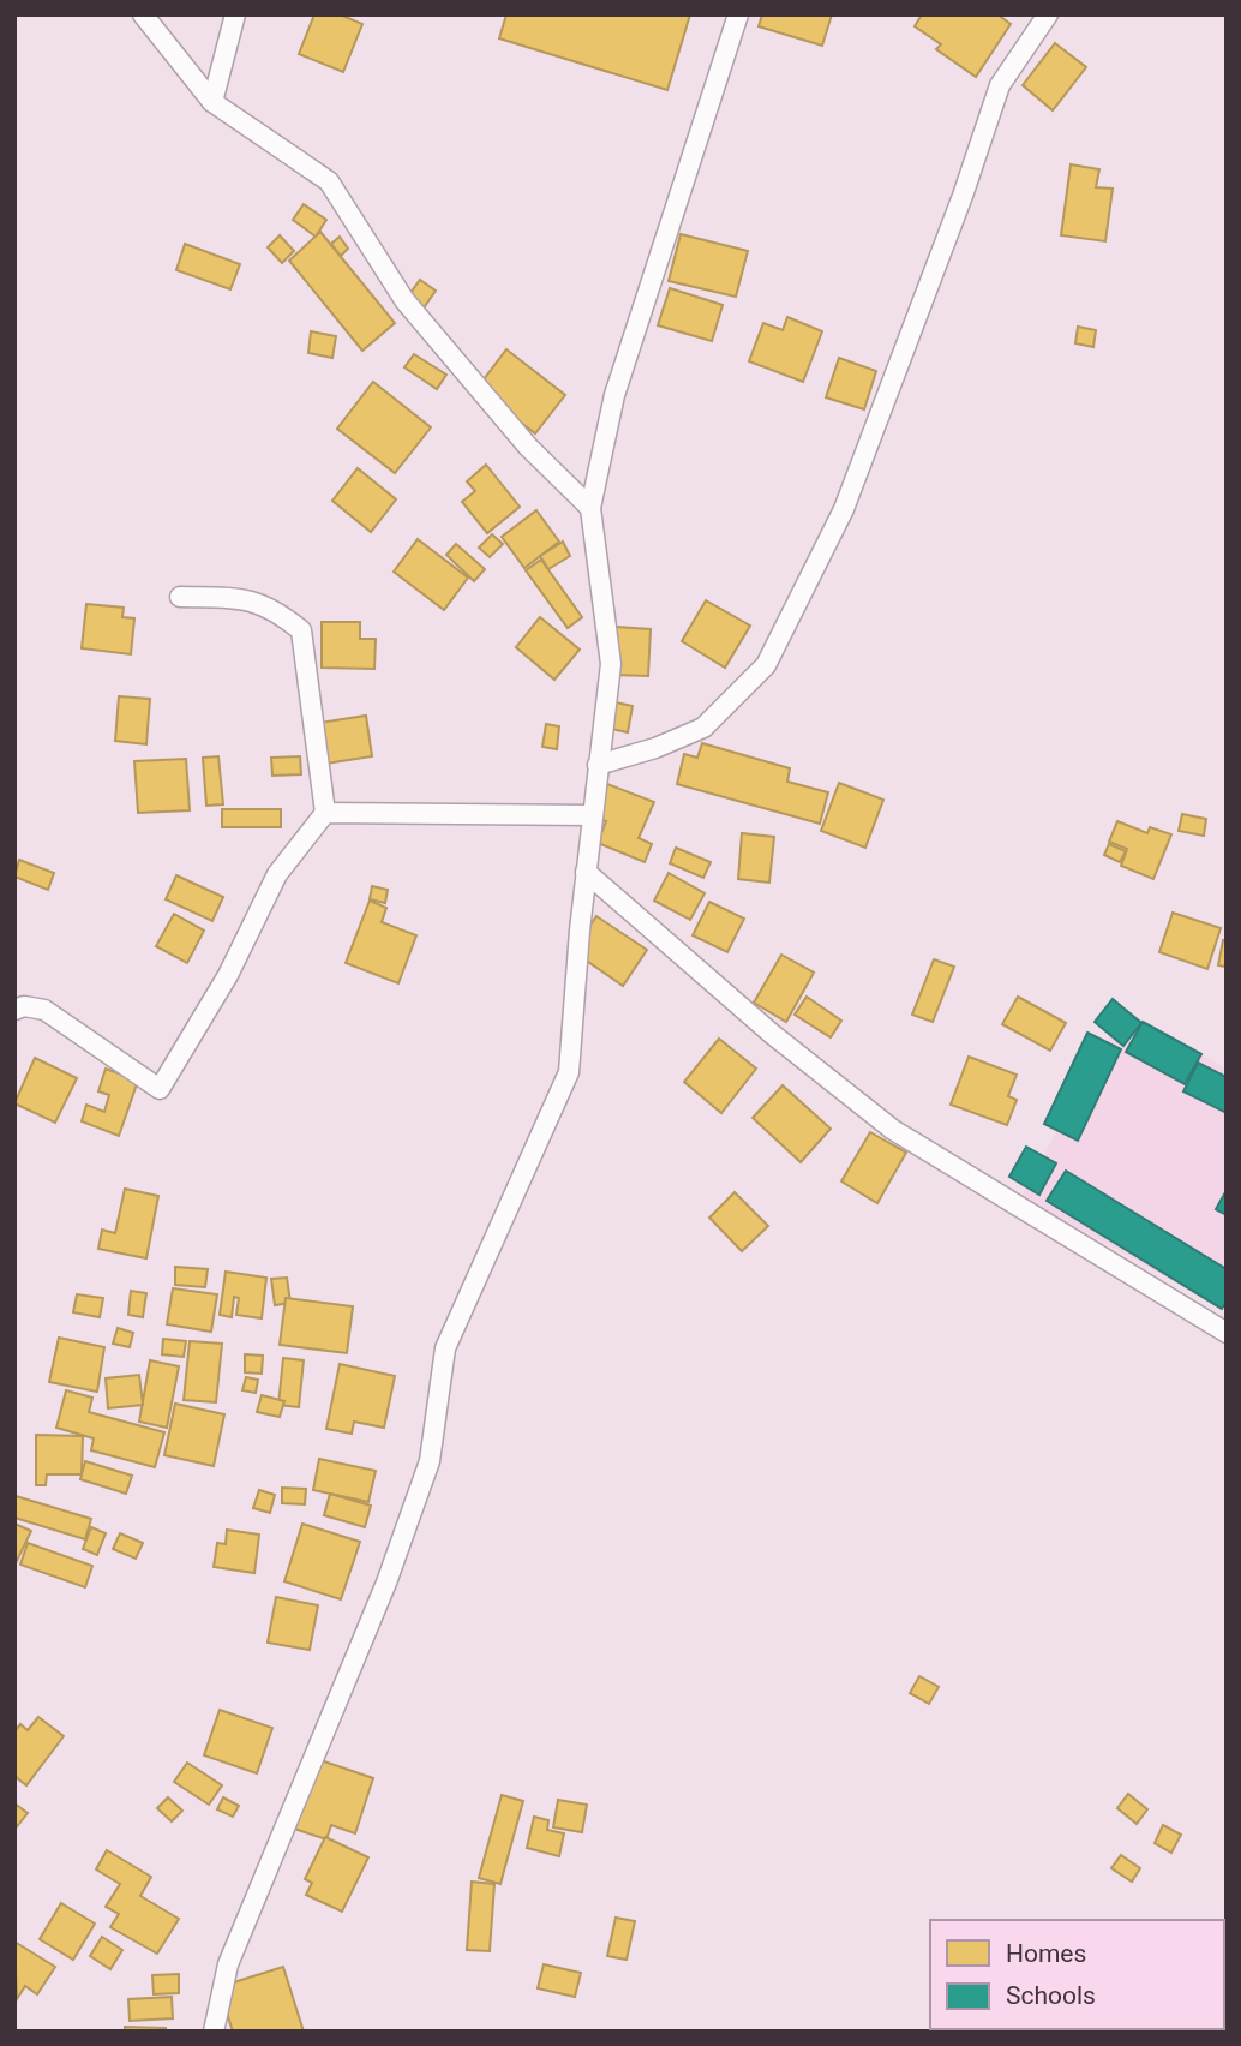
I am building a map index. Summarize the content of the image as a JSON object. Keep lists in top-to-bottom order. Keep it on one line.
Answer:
{"legend":["Homes","Schools"]}
